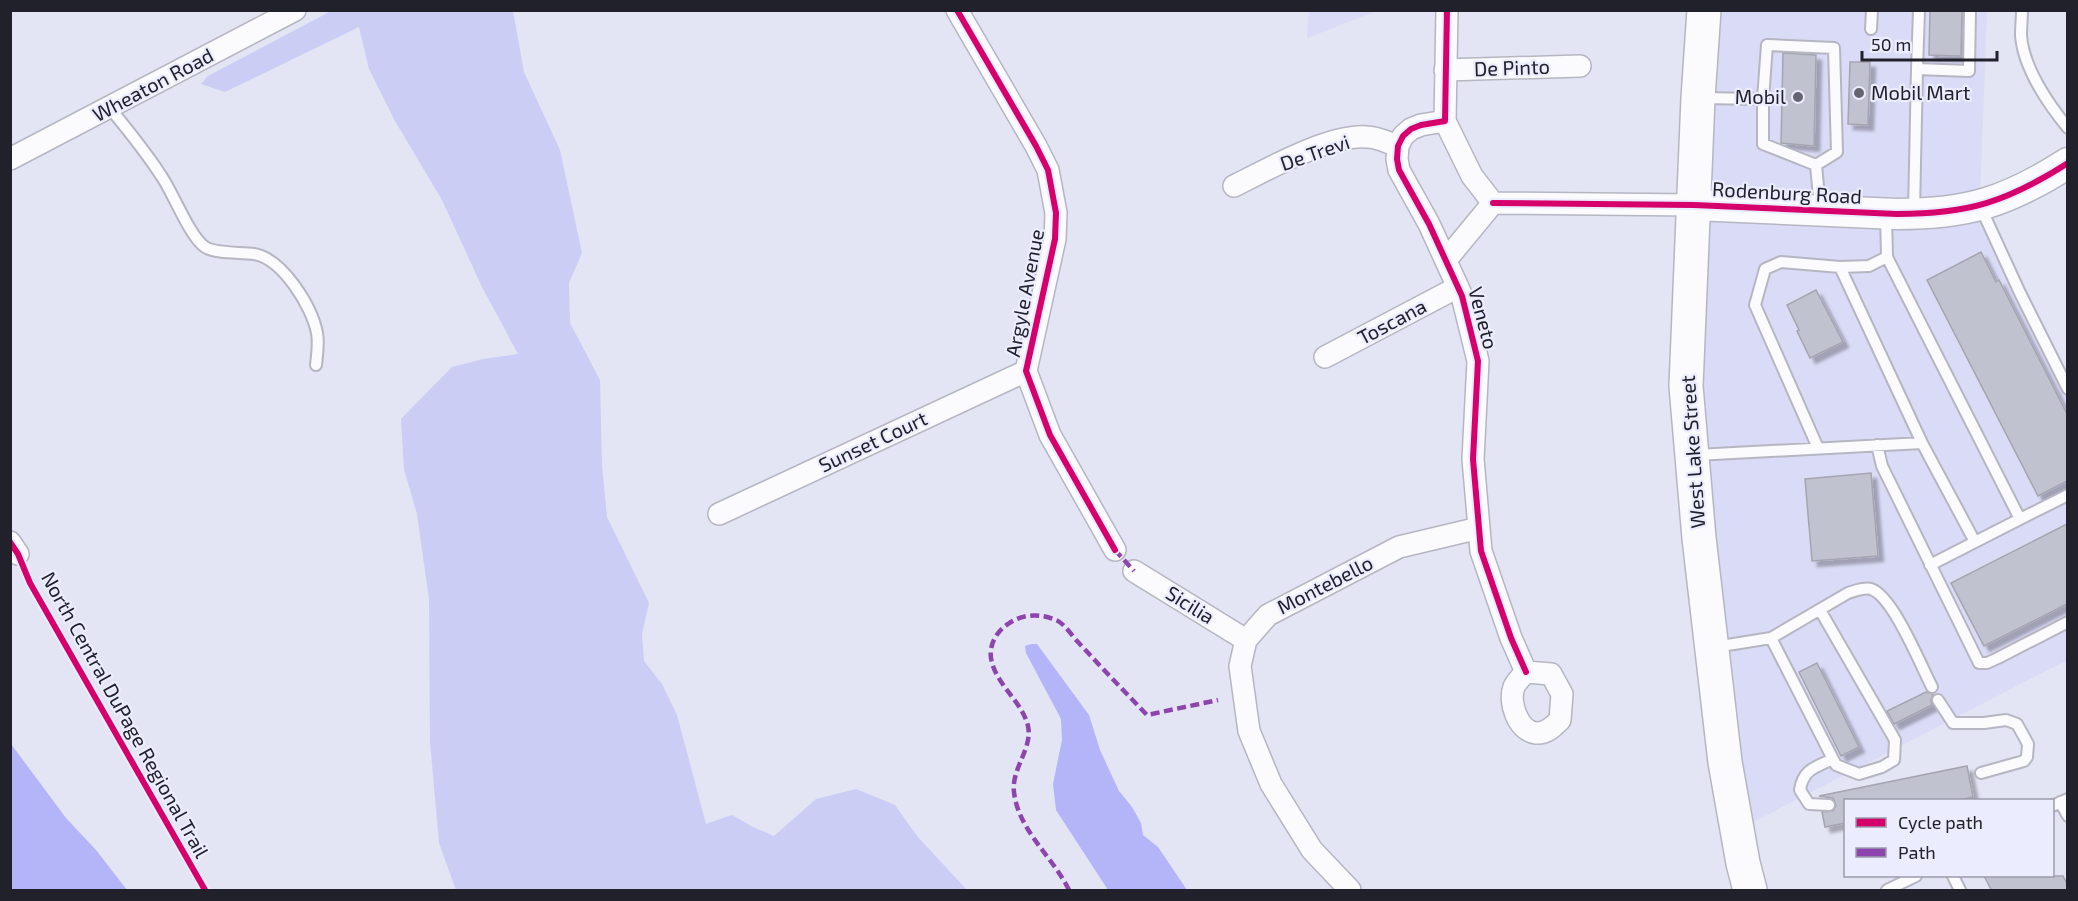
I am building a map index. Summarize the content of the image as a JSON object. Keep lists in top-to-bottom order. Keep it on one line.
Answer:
{"streets":{"main road":["West Lake Street"],"street":["De Pinto","Wheaton Road","De Trevi","Rodenburg Road","Argyle Avenue","Veneto","Toscana","Sunset Court","Montebello","Sicilia"],"cycle path":["North Central DuPage Regional Trail"]},"crossings":[["De Trevi","Veneto"],["Rodenburg Road","West Lake Street"],["Argyle Avenue","Sunset Court"],["Veneto","Toscana"],["Veneto","Montebello"],["Montebello","Sicilia"]],"places":["Mobil Mart","Mobil"],"legend":["Cycle path","Path"],"scale_bar":"50 m"}
